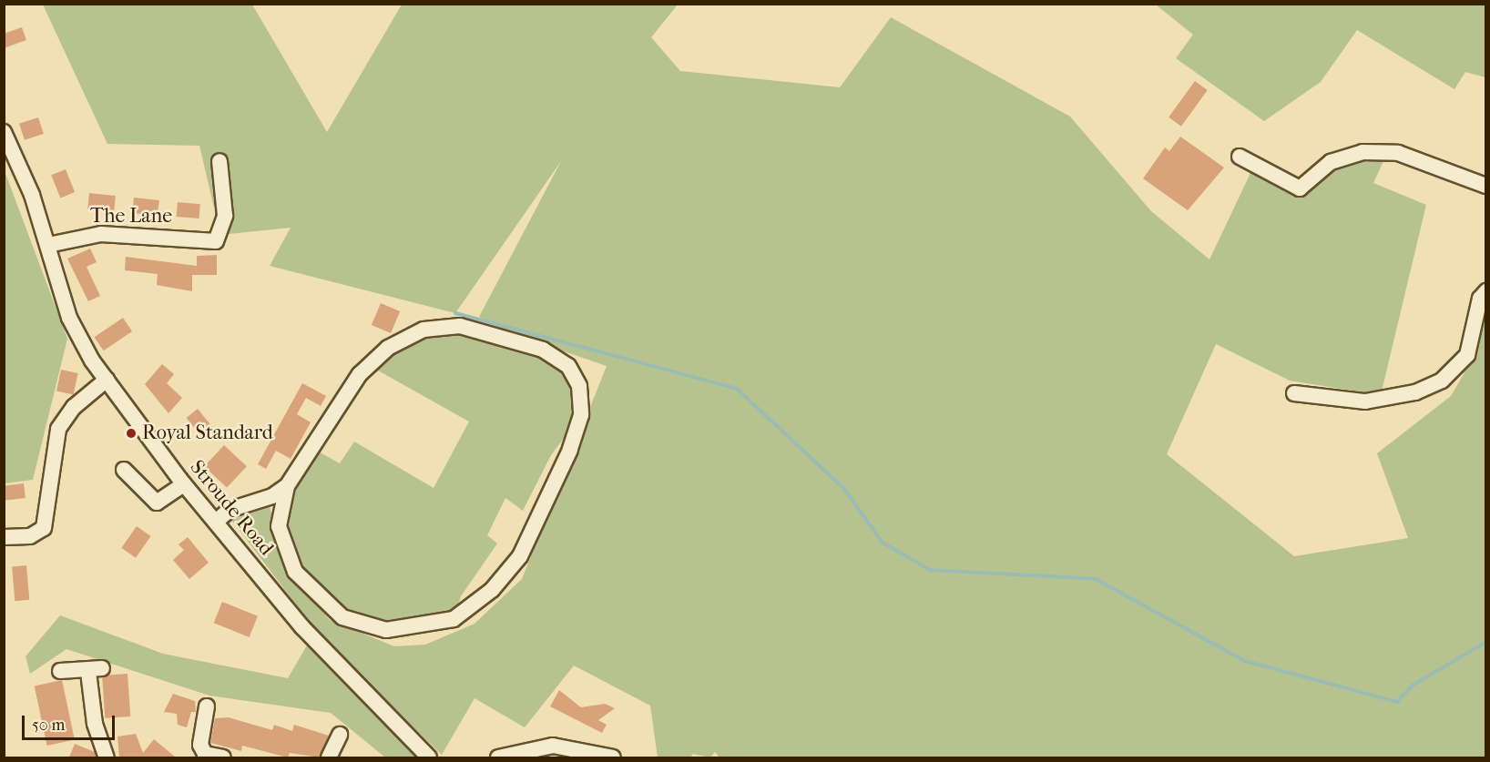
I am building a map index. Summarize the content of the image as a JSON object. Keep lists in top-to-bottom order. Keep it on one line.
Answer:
{"streets":{"street":["The Lane","Stroude Road"]},"crossings":[["The Lane","Stroude Road"]],"places":["Royal Standard"],"scale_bar":"50 m"}
